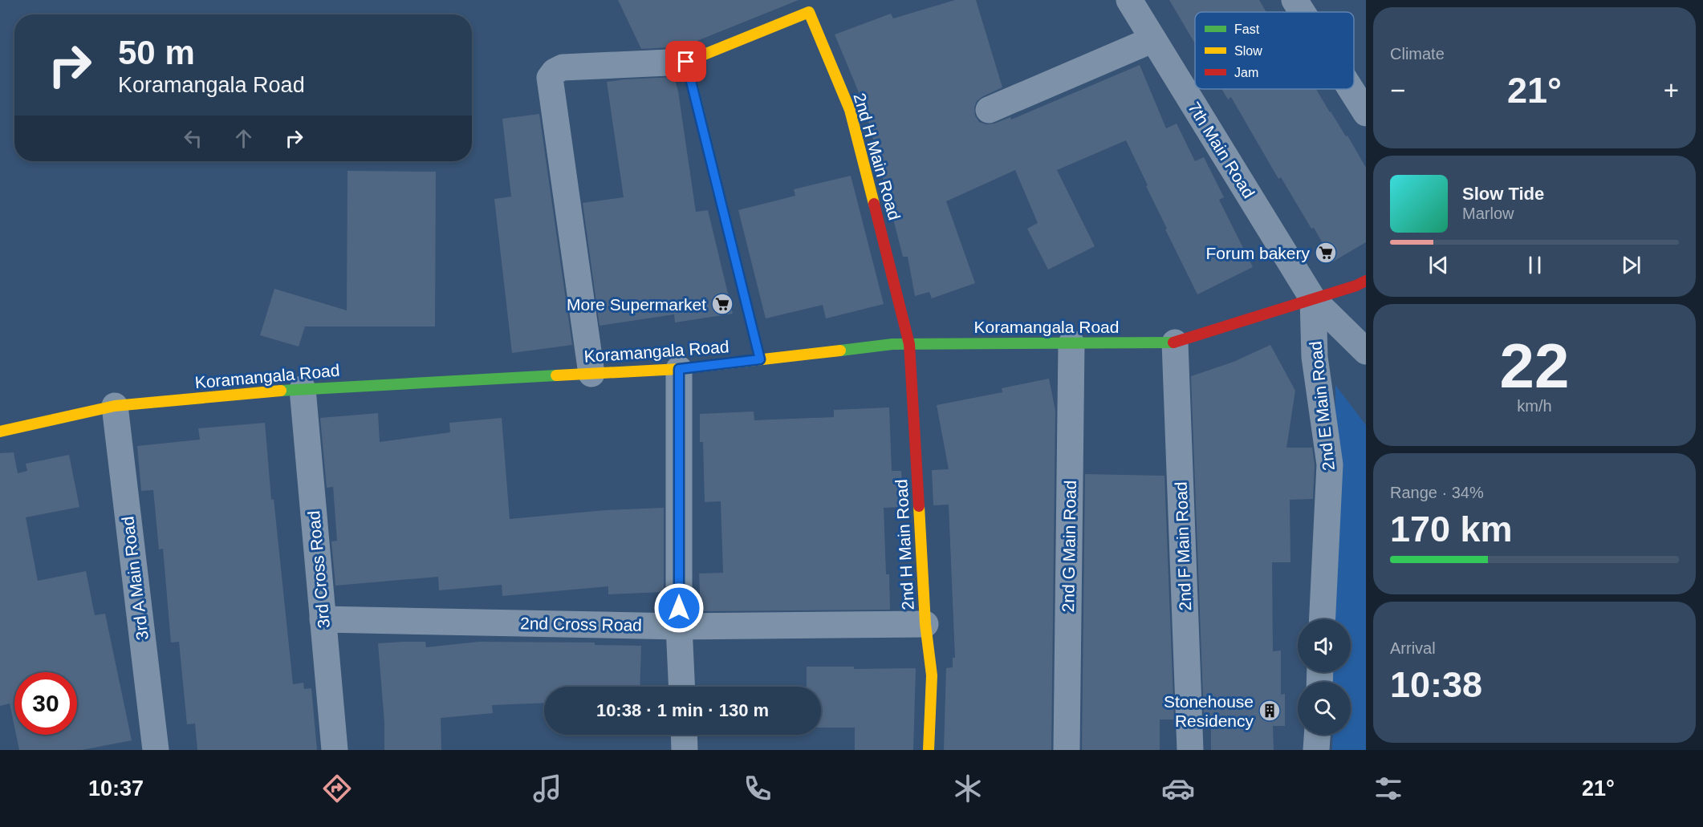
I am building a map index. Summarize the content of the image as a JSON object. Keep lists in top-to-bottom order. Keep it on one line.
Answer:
{"streets":{"street":["7th Main Road","2nd H Main Road","Koramangala Road","2nd E Main Road","2nd G Main Road","2nd F Main Road","3rd Cross Road","3rd A Main Road","2nd Cross Road"]},"crossings":[["7th Main Road","Koramangala Road"],["7th Main Road","2nd E Main Road"],["2nd H Main Road","Koramangala Road"],["2nd H Main Road","2nd Cross Road"],["Koramangala Road","2nd E Main Road"],["Koramangala Road","2nd G Main Road"],["Koramangala Road","2nd F Main Road"],["Koramangala Road","3rd Cross Road"],["Koramangala Road","3rd A Main Road"],["3rd Cross Road","2nd Cross Road"]],"places":{"supermarket":["Forum bakery","More Supermarket"],"building":["Stonehouse Residency"]},"legend":["Fast","Slow","Jam"],"page":{"tile":["Climate",["22","km/h"],["Range · 34%","170 km"],["Arrival","10:38"]],"turn":["50 m","Koramangala Road"],"heat":["−","21°","+"],"song":["Slow Tide","Marlow"],"limit":"30","trip":"10:38 · 1 min · 130 m","tabs":["10:37","21°"]}}
